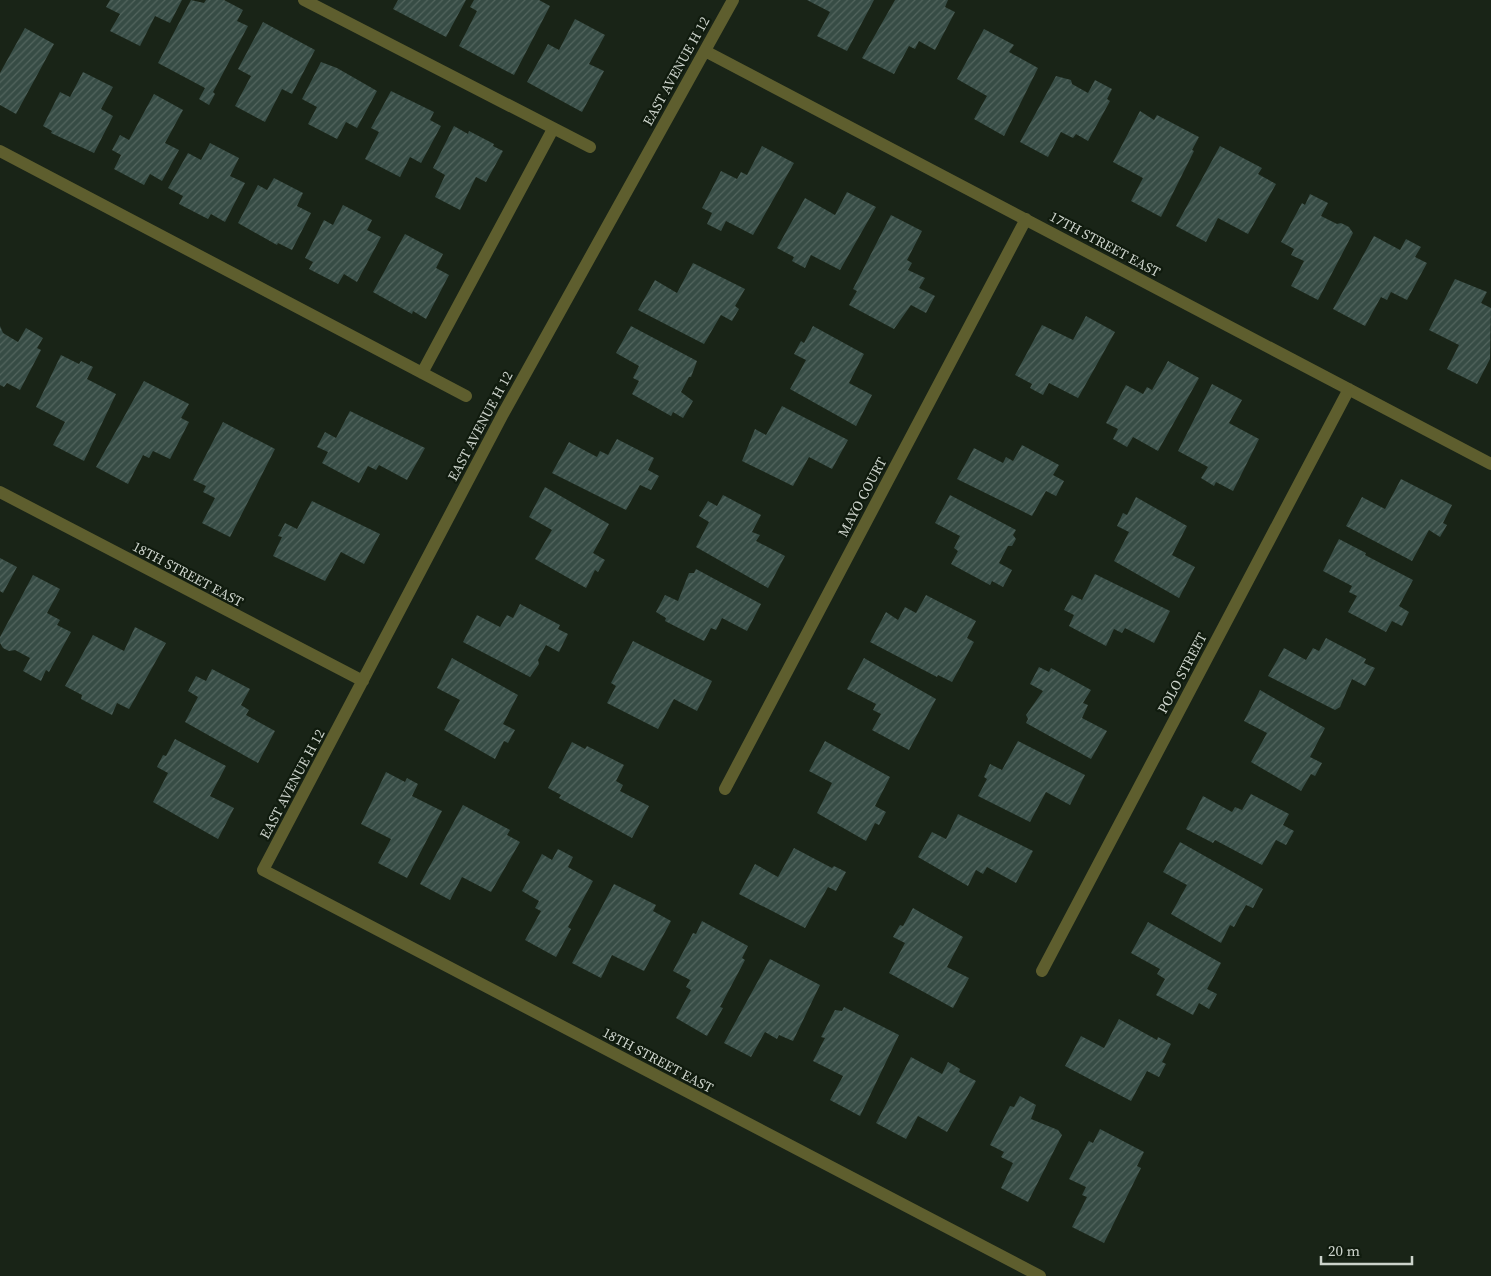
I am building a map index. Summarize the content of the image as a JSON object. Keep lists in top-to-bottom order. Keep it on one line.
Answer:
{"streets":{"street":["EAST AVENUE H 12","17TH STREET EAST","MAYO COURT","18TH STREET EAST","POLO STREET"]},"crossings":[["EAST AVENUE H 12","17TH STREET EAST"],["EAST AVENUE H 12","18TH STREET EAST"],["17TH STREET EAST","MAYO COURT"],["17TH STREET EAST","POLO STREET"]],"scale_bar":"20 m"}
